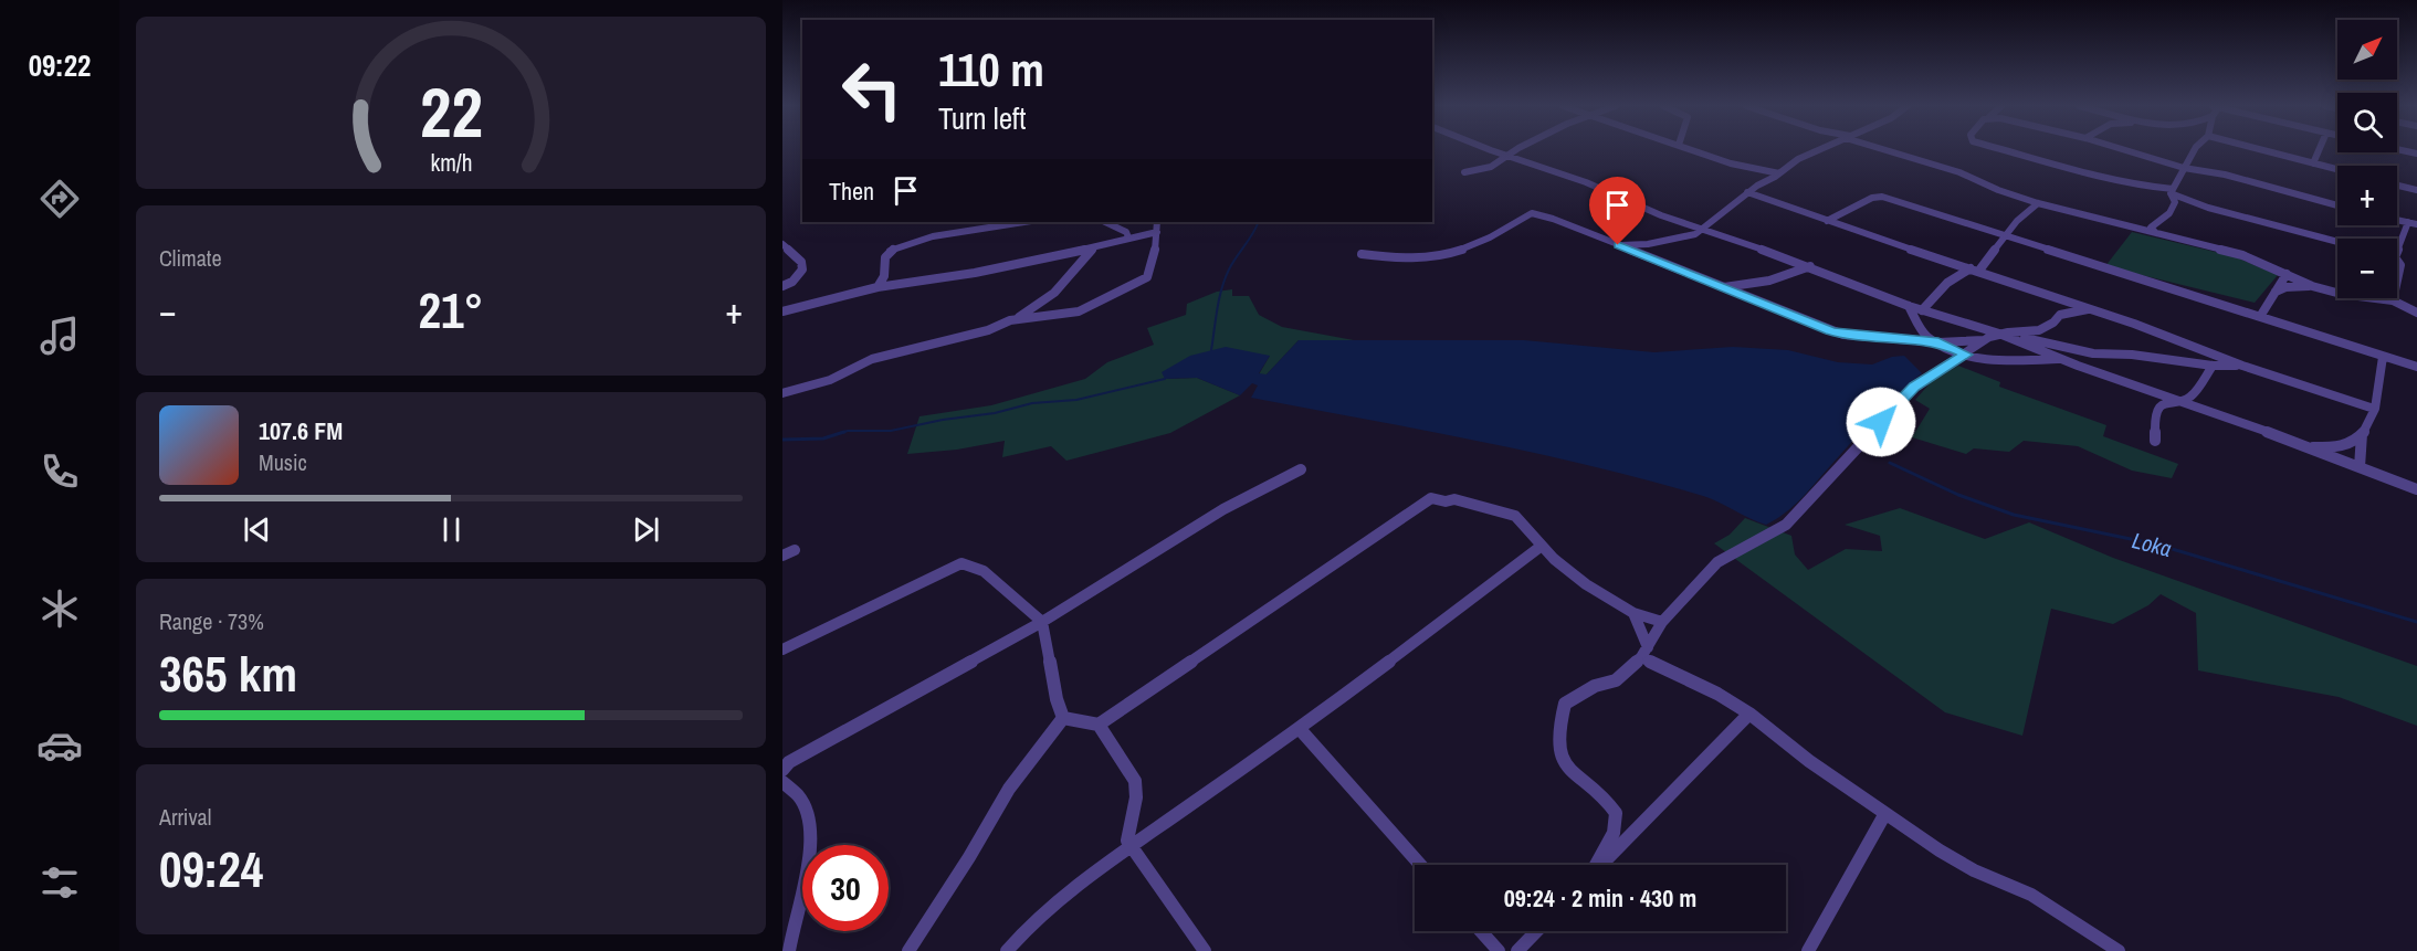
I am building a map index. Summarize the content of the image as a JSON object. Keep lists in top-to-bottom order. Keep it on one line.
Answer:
{"water":["Loka"],"north":"top right","page":{"tabs":"09:22","map_buttons":["+","−"],"turn":["110 m","Turn left"],"then":"Then","tile":["Climate",["Range · 73%","365 km"],["Arrival","09:24"]],"heat":["−","21°","+"],"song":["107.6 FM","Music"],"limit":"30","trip":"09:24 · 2 min · 430 m","gauge":["22","km/h"]}}
